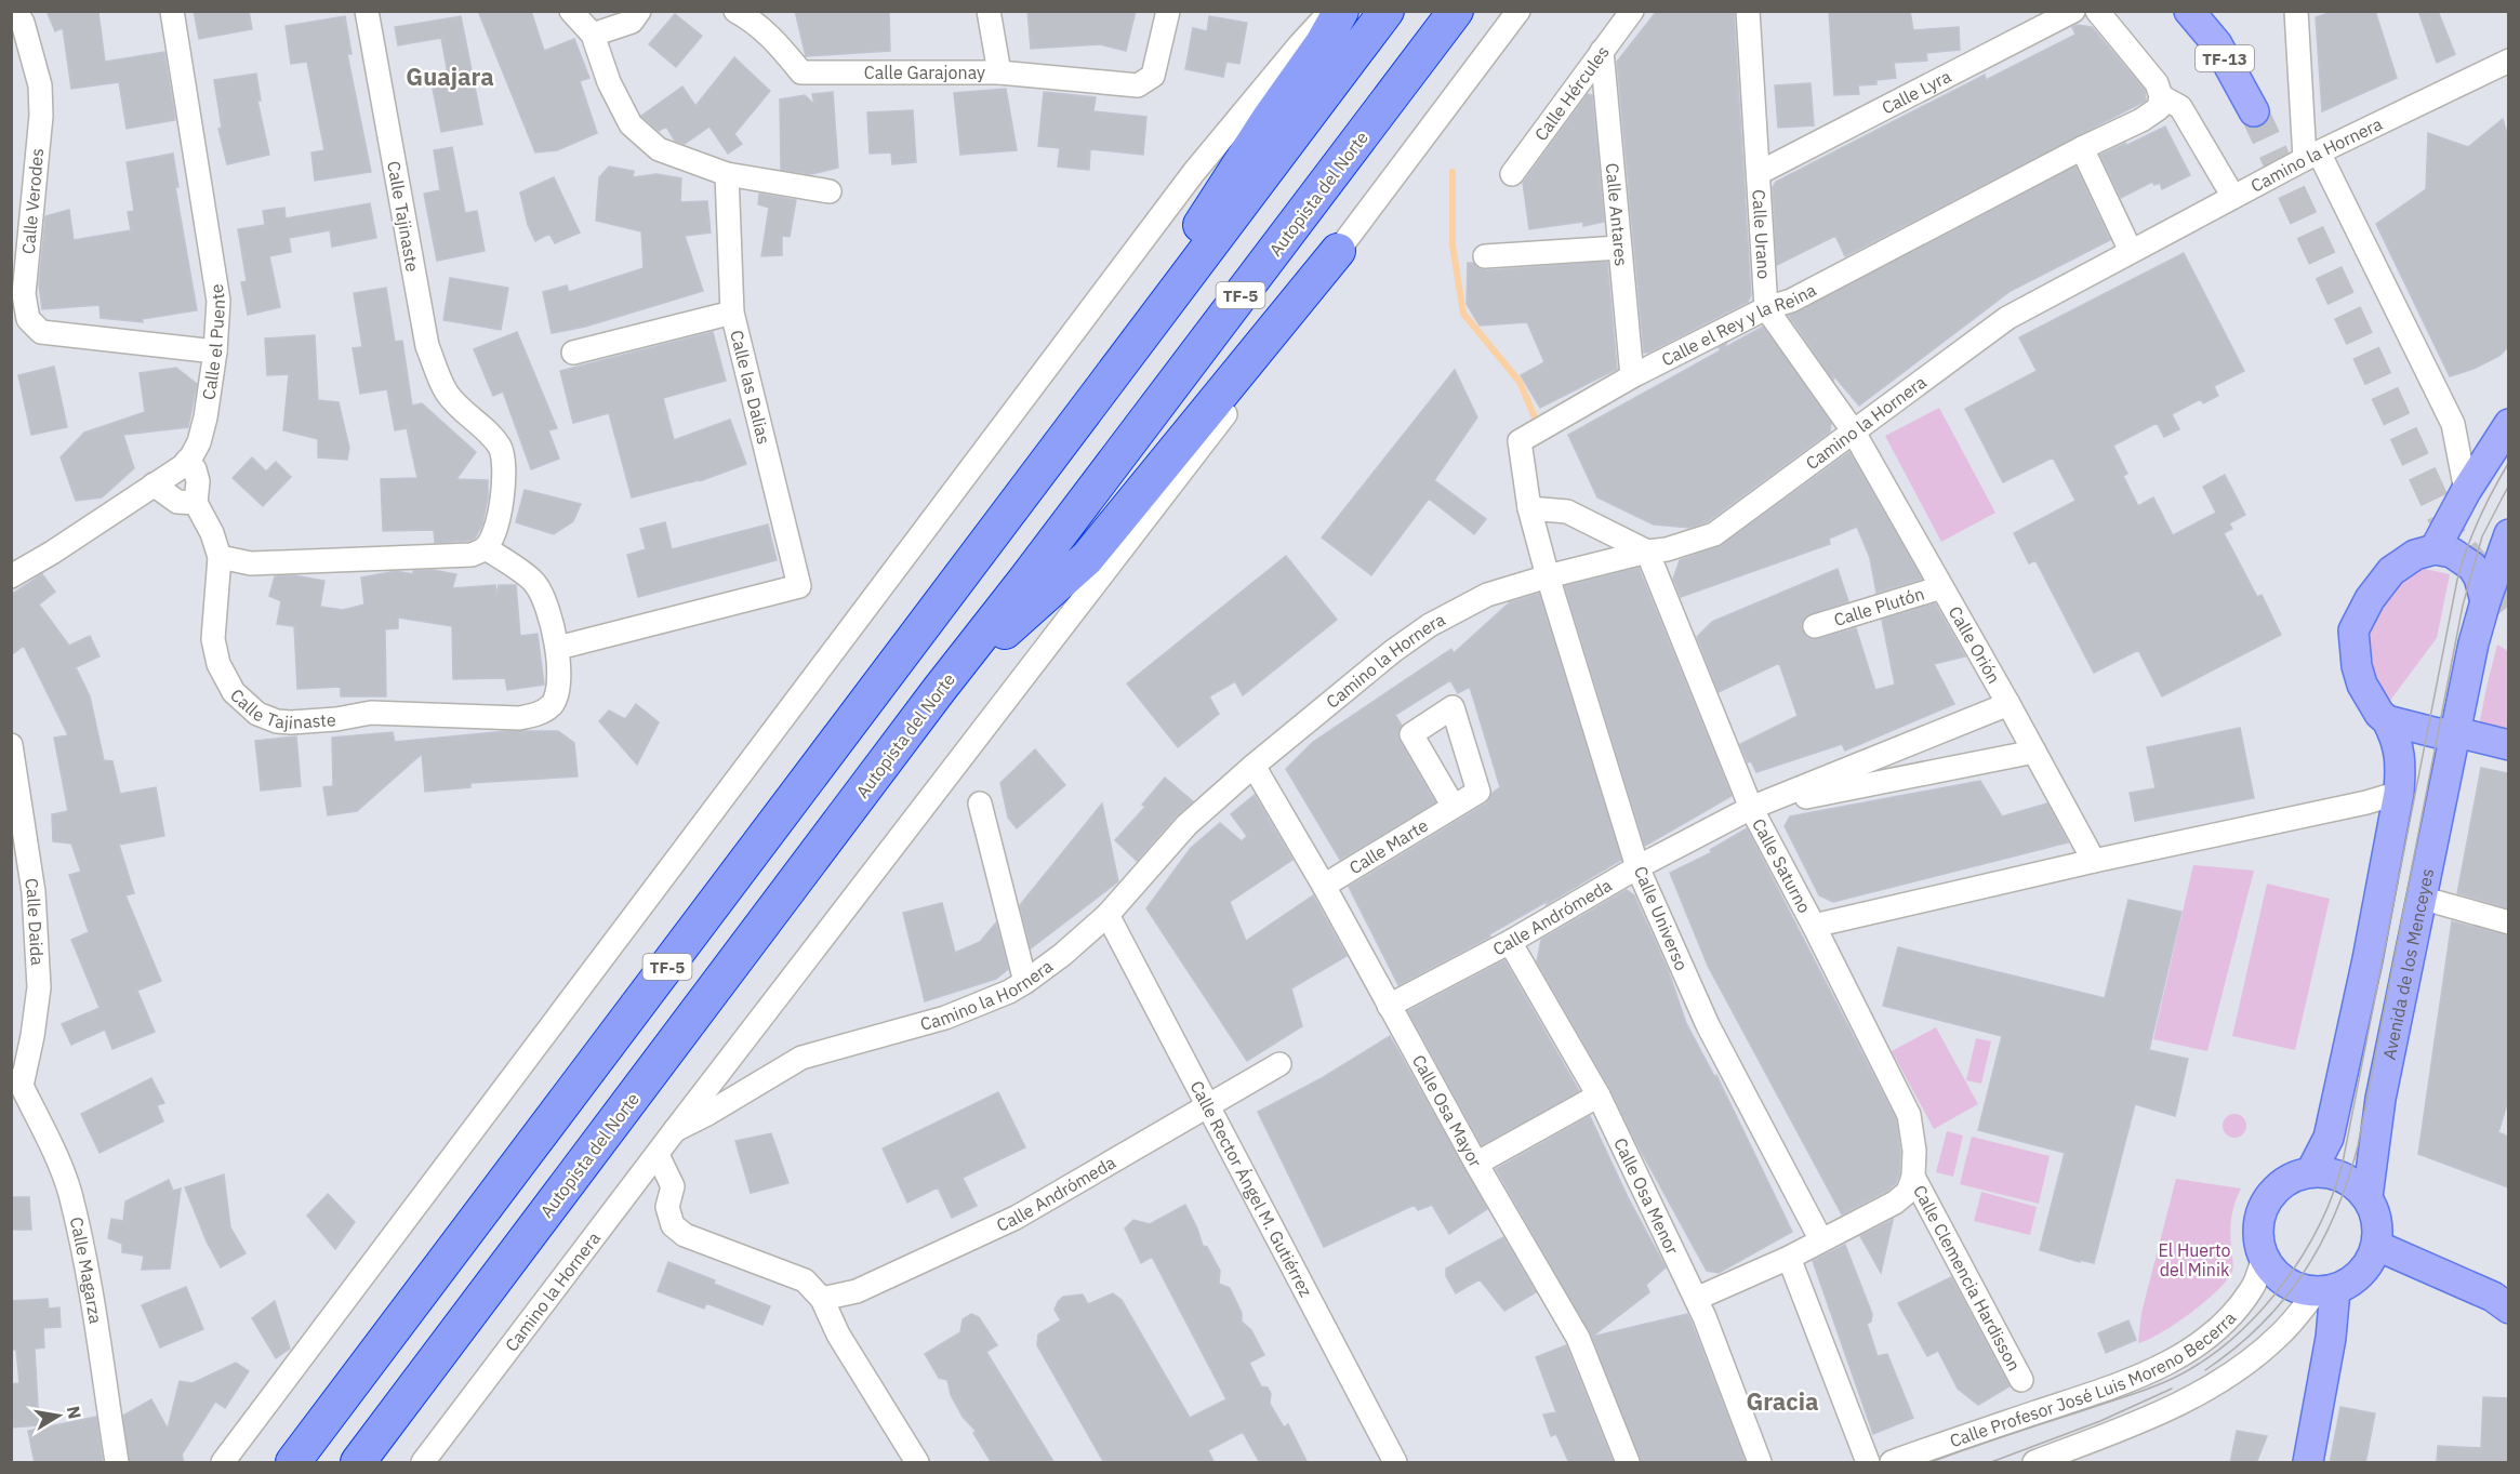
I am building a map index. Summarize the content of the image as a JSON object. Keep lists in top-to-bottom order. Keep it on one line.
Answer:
{"streets":{"highway":["Autopista del Norte","TF-5"],"main road":["TF-13","Avenida de los Menceyes"],"street":["Calle Garajonay","Calle Hércules","Calle Lyra","Camino la Hornera","Calle Verodes","Calle Antares","Calle Tajinaste","Calle Urano","Calle el Rey y la Reina","Calle el Puente","Calle las Dalias","Calle Plutón","Calle Orión","Calle Marte","Calle Saturno","Calle Andrómeda","Calle Universo","Calle Daida","Calle Osa Mayor","Calle Rector Ángel M. Gutiérrez","Calle Osa Menor","Calle Magarza","Calle Clemencia Hardisson","Calle Profesor José Luis Moreno Becerra"]},"crossings":[["Calle Hércules","Calle Antares"],["Calle Lyra","Calle Urano"],["Camino la Hornera","Calle el Rey y la Reina"],["Camino la Hornera","Calle Orión"],["Camino la Hornera","Calle Saturno"],["Camino la Hornera","Calle Universo"],["Camino la Hornera","Calle Osa Mayor"],["Camino la Hornera","Calle Rector Ángel M. Gutiérrez"],["Calle Verodes","Calle el Puente"],["Calle Antares","Calle el Rey y la Reina"],["Calle Tajinaste","Calle las Dalias"],["Calle Urano","Calle el Rey y la Reina"],["Calle el Rey y la Reina","Calle Universo"],["Calle Plutón","Calle Orión"],["Calle Orión","Calle Andrómeda"],["Calle Marte","Calle Osa Mayor"],["Calle Saturno","Calle Andrómeda"],["Calle Saturno","Calle Clemencia Hardisson"],["Calle Andrómeda","Calle Universo"],["Calle Andrómeda","Calle Osa Mayor"],["Calle Andrómeda","Calle Rector Ángel M. Gutiérrez"],["Calle Andrómeda","Calle Osa Menor"],["Calle Daida","Calle Magarza"],["Avenida de los Menceyes","Calle Profesor José Luis Moreno Becerra"]],"districts":["Guajara","Gracia"],"parks":["El Huerto del Minik"],"north":"right"}
